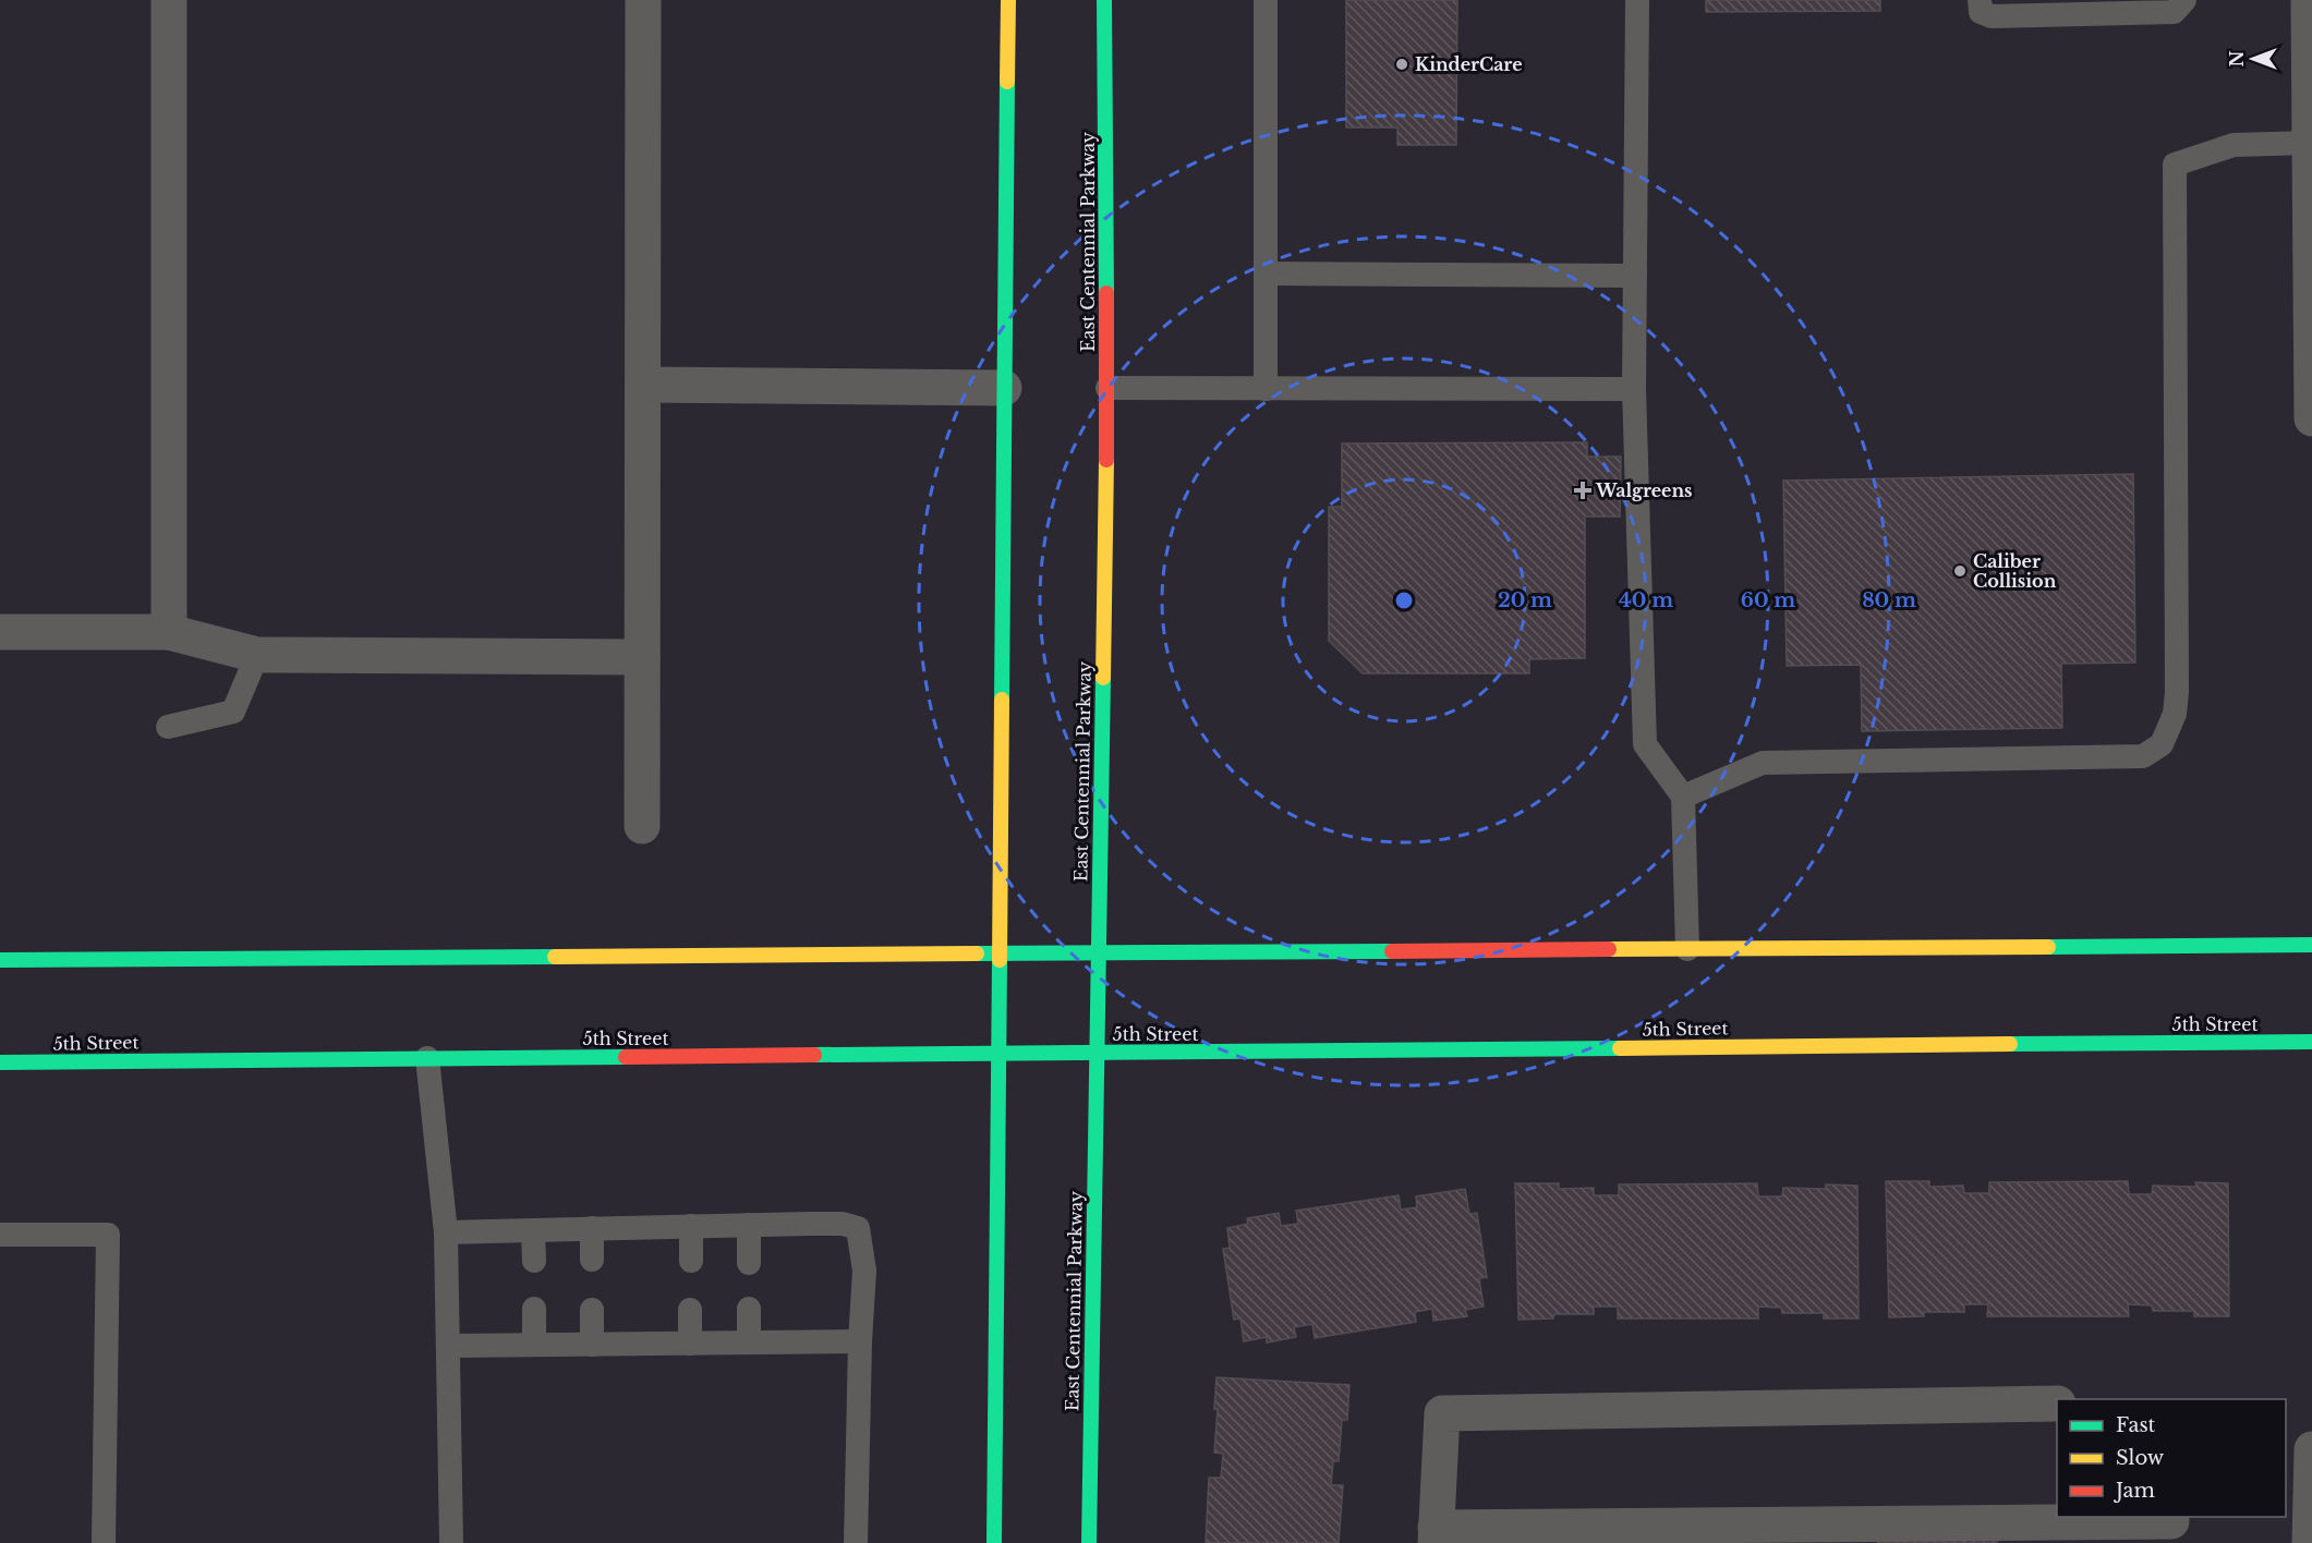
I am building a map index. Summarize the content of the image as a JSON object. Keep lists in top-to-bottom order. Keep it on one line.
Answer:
{"streets":{"main road":["East Centennial Parkway","5th Street"]},"crossings":[["East Centennial Parkway","5th Street"]],"places":{"other":["KinderCare","Caliber Collision"],"health":["Walgreens"]},"legend":["Fast","Slow","Jam"],"north":"left","rings":["20 m","40 m","60 m","80 m"]}
